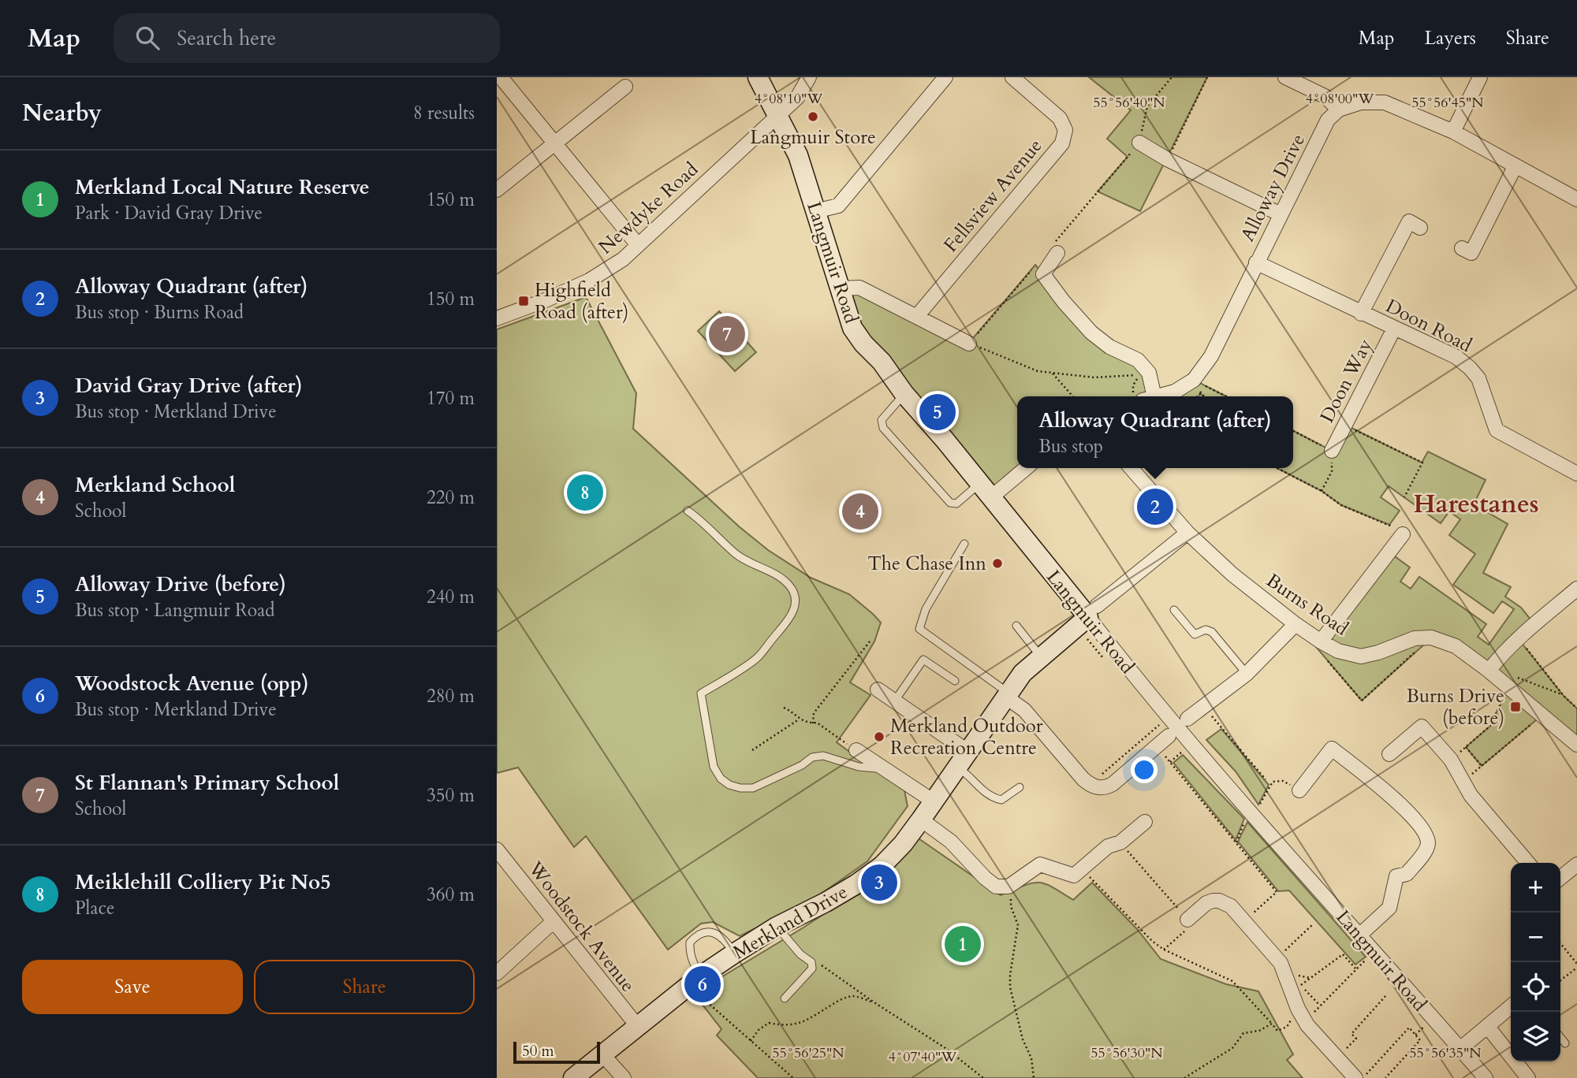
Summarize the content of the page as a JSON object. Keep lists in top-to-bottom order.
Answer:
{
  "streets": {
    "street": [
      "Alloway Drive",
      "Fellsview Avenue",
      "Newdyke Road",
      "Langmuir Road",
      "Doon Road",
      "Doon Way",
      "Burns Road",
      "Merkland Drive",
      "Woodstock Avenue"
    ]
  },
  "crossings": [
    ["Alloway Drive", "Doon Road"],
    ["Newdyke Road", "Langmuir Road"],
    ["Langmuir Road", "Merkland Drive"],
    ["Doon Road", "Doon Way"],
    ["Merkland Drive", "Woodstock Avenue"]
  ],
  "districts": ["Harestanes"],
  "places": {
    "other": ["Langmuir Store", "The Chase Inn", "Merkland Outdoor Recreation Centre"],
    "transit": ["Highfield Road (after)", "Burns Drive (before)"]
  },
  "scale_bar": "50 m",
  "page": {
    "header": "Map",
    "search": "Search here",
    "nav": ["Map", "Layers", "Share"],
    "heading": ["Nearby", "8 results"],
    "list": [
      {
        "mark": "1",
        "name": "Merkland Local Nature Reserve",
        "note": "Park · David Gray Drive",
        "value": "150 m"
      },
      {
        "mark": "2",
        "name": "Alloway Quadrant (after)",
        "note": "Bus stop · Burns Road",
        "value": "150 m"
      },
      {
        "mark": "3",
        "name": "David Gray Drive (after)",
        "note": "Bus stop · Merkland Drive",
        "value": "170 m"
      },
      {
        "mark": "4",
        "name": "Merkland School",
        "note": "School",
        "value": "220 m"
      },
      {
        "mark": "5",
        "name": "Alloway Drive (before)",
        "note": "Bus stop · Langmuir Road",
        "value": "240 m"
      },
      {
        "mark": "6",
        "name": "Woodstock Avenue (opp)",
        "note": "Bus stop · Merkland Drive",
        "value": "280 m"
      },
      {
        "mark": "7",
        "name": "St Flannan's Primary School",
        "note": "School",
        "value": "350 m"
      },
      {
        "mark": "8",
        "name": "Meiklehill Colliery Pit No5",
        "note": "Place",
        "value": "360 m"
      }
    ],
    "pins": [
      "7",
      "5",
      "8",
      "2",
      "4",
      "3",
      "1",
      "6"
    ],
    "popup": ["Alloway Quadrant (after)", "Bus stop"],
    "map_buttons": ["+", "−"],
    "buttons": ["Save", "Share"],
    "scale": "50 m"
  },
  "coordinates": [
    "4°08'10\"W",
    "4°08'00\"W",
    "55°56'45\"N",
    "55°56'40\"N",
    "55°56'25\"N",
    "55°56'30\"N",
    "55°56'35\"N",
    "4°07'40\"W"
  ]
}
